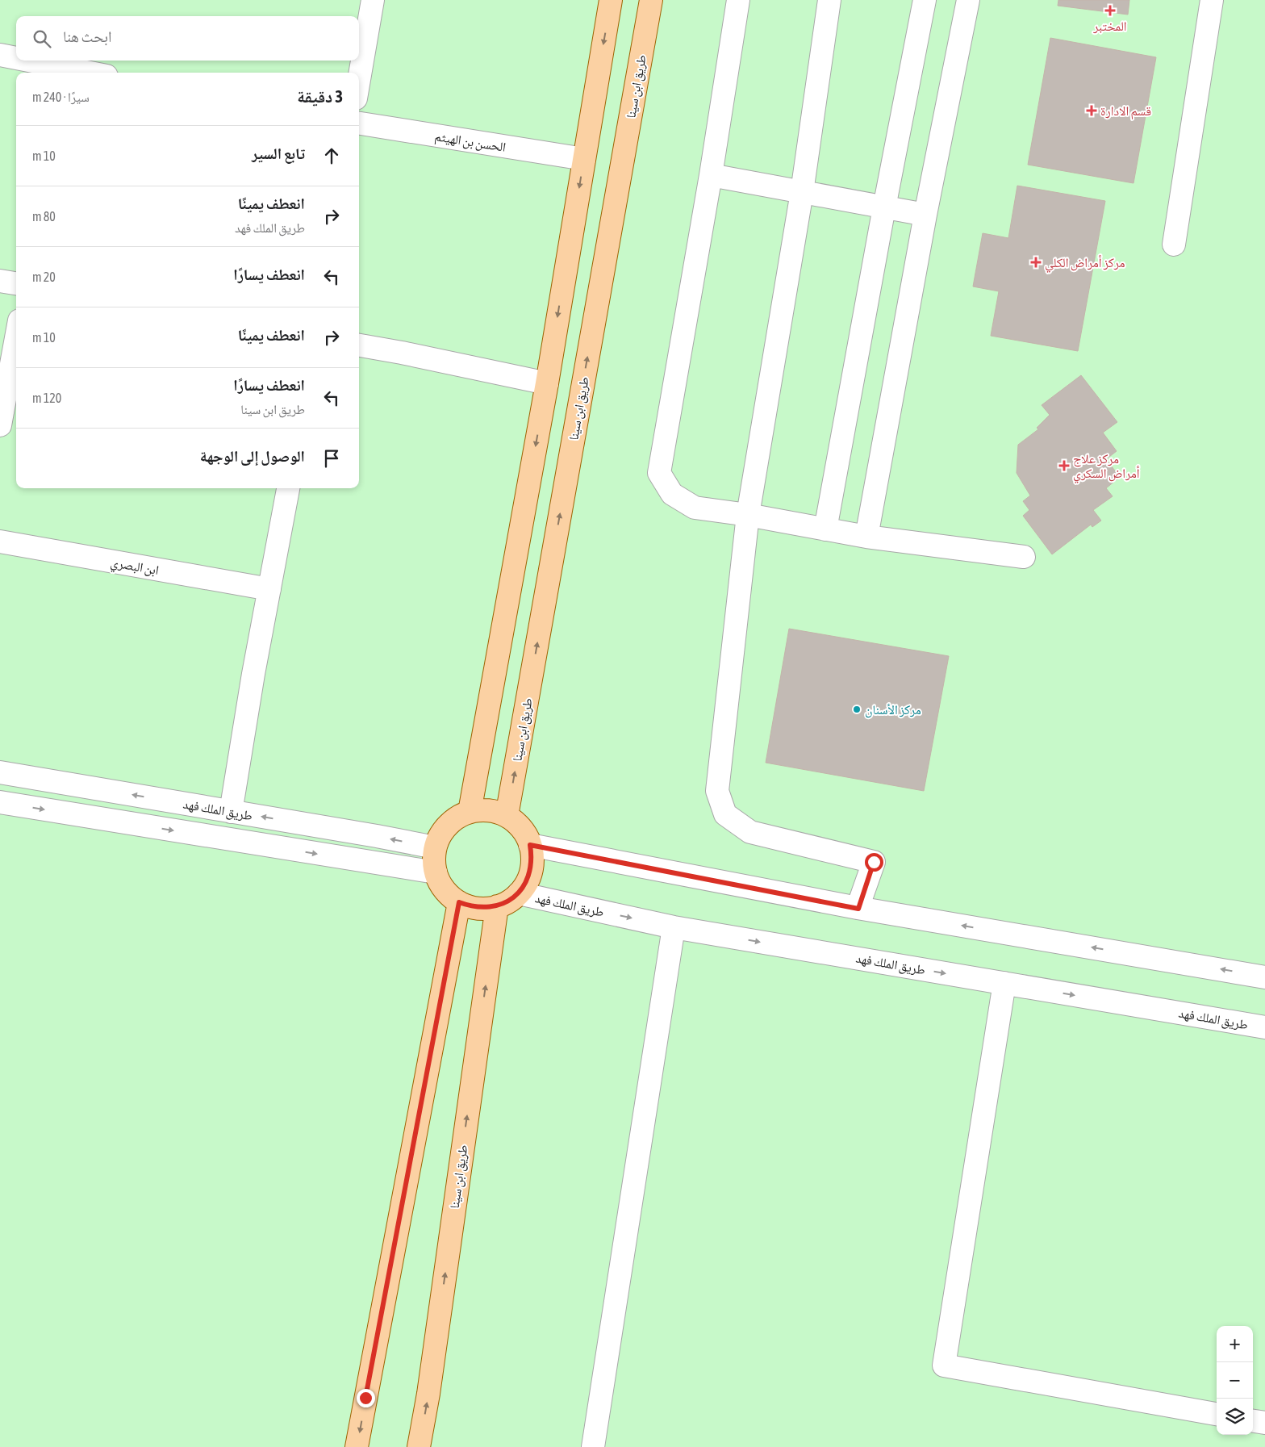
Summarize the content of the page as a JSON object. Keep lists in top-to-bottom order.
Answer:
{
  "streets": {
    "main road": ["طريق ابن سينا"],
    "street": ["الحسن بن الهيثم", "ابن البصري", "طريق الملك فهد"]
  },
  "crossings": [
    ["طريق ابن سينا", "طريق الملك فهد"]
  ],
  "places": {
    "health": [
      "المختبر",
      "قسم الادارة",
      "مركز أمراض الكلي",
      "مركز علاج أمراض السكري"
    ],
    "other": ["مركز الأسنان"]
  },
  "page": {
    "search": "ابحث هنا",
    "heading": ["3 دقيقة", "سيرًا · 240 m"],
    "list": [
      ["تابع السير", "10 m"],
      ["انعطف يمينًا", "طريق الملك فهد", "80 m"],
      ["انعطف يسارًا", "20 m"],
      ["انعطف يمينًا", "10 m"],
      ["انعطف يسارًا", "طريق ابن سينا", "120 m"],
      "الوصول إلى الوجهة"
    ],
    "map_buttons": ["+", "−"]
  }
}
